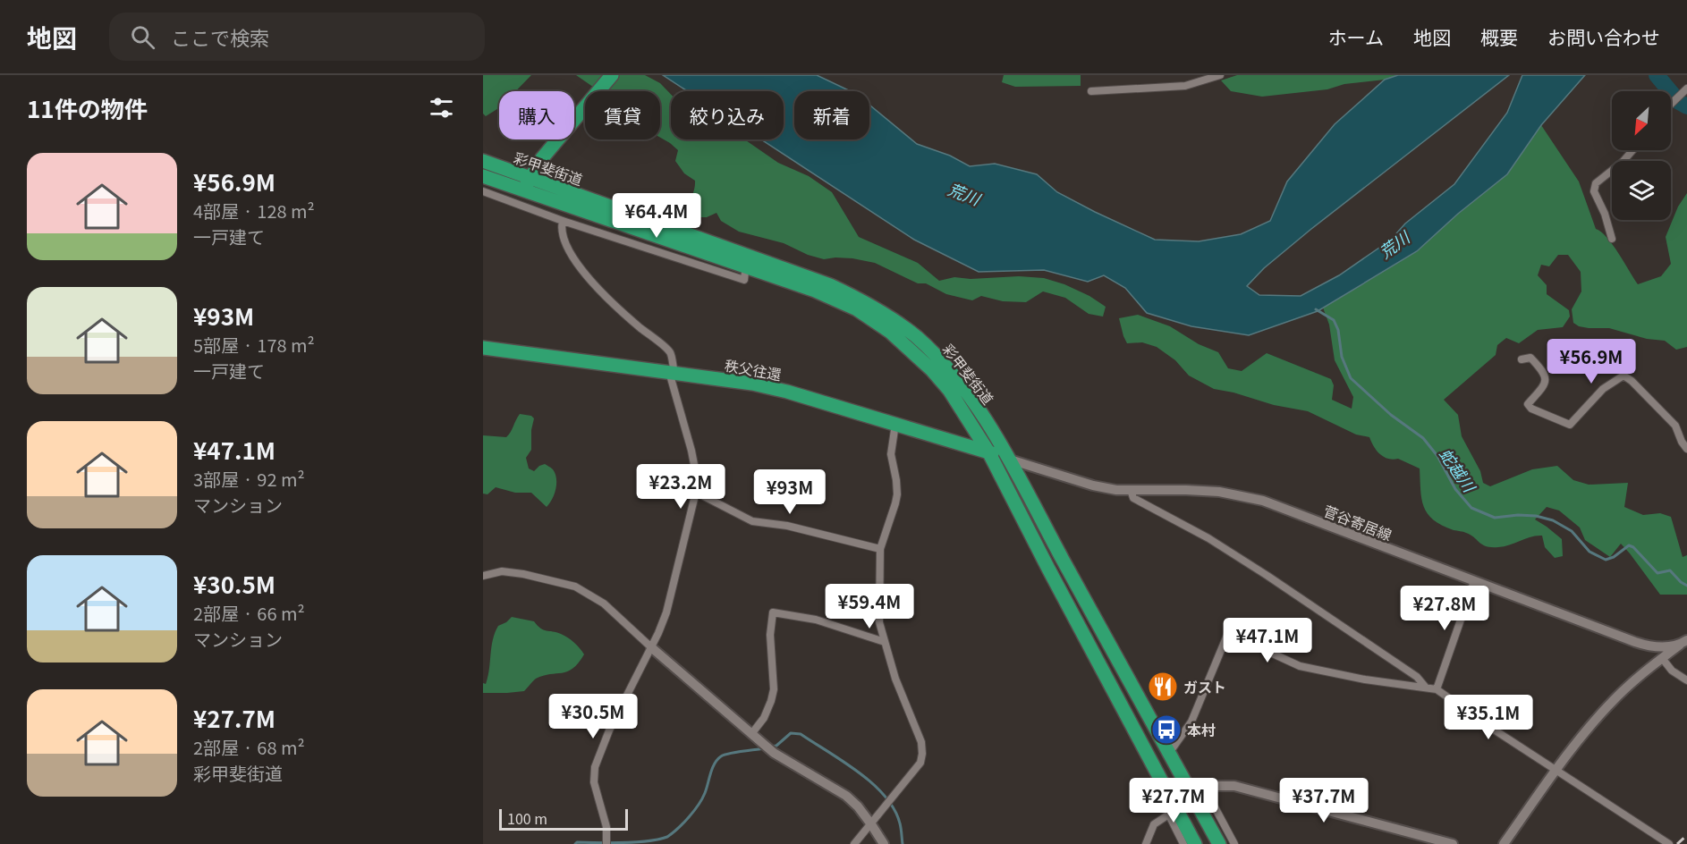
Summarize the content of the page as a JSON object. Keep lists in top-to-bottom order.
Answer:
{
  "streets": {
    "highway": ["彩甲斐街道", "秩父往還"],
    "street": ["菅谷寄居線"]
  },
  "crossings": [
    ["彩甲斐街道", "秩父往還"],
    ["彩甲斐街道", "菅谷寄居線"],
    ["秩父往還", "菅谷寄居線"]
  ],
  "water": ["荒川", "蛇越川"],
  "places": {
    "restaurant": ["ガスト"],
    "bus stop": ["本村"]
  },
  "scale_bar": "100 m",
  "north": "bottom left",
  "page": {
    "header": "地図",
    "search": "ここで検索",
    "nav": [
      "ホーム",
      "地図",
      "概要",
      "お問い合わせ"
    ],
    "heading": "11件の物件",
    "chip": [
      "購入",
      "賃貸",
      "絞り込み",
      "新着"
    ],
    "list": [
      {
        "name": "¥56.9M",
        "note": "4部屋 · 128 m² · 一戸建て"
      },
      {
        "name": "¥93M",
        "note": "5部屋 · 178 m² · 一戸建て"
      },
      {
        "name": "¥47.1M",
        "note": "3部屋 · 92 m² · マンション"
      },
      {
        "name": "¥30.5M",
        "note": "2部屋 · 66 m² · マンション"
      },
      {
        "name": "¥27.7M",
        "note": "2部屋 · 68 m² · 彩甲斐街道"
      }
    ],
    "price": [
      "¥64.4M",
      "¥56.9M",
      "¥23.2M",
      "¥93M",
      "¥59.4M",
      "¥27.8M",
      "¥47.1M",
      "¥30.5M",
      "¥35.1M",
      "¥27.7M",
      "¥37.7M"
    ],
    "scale": "100 m"
  }
}
